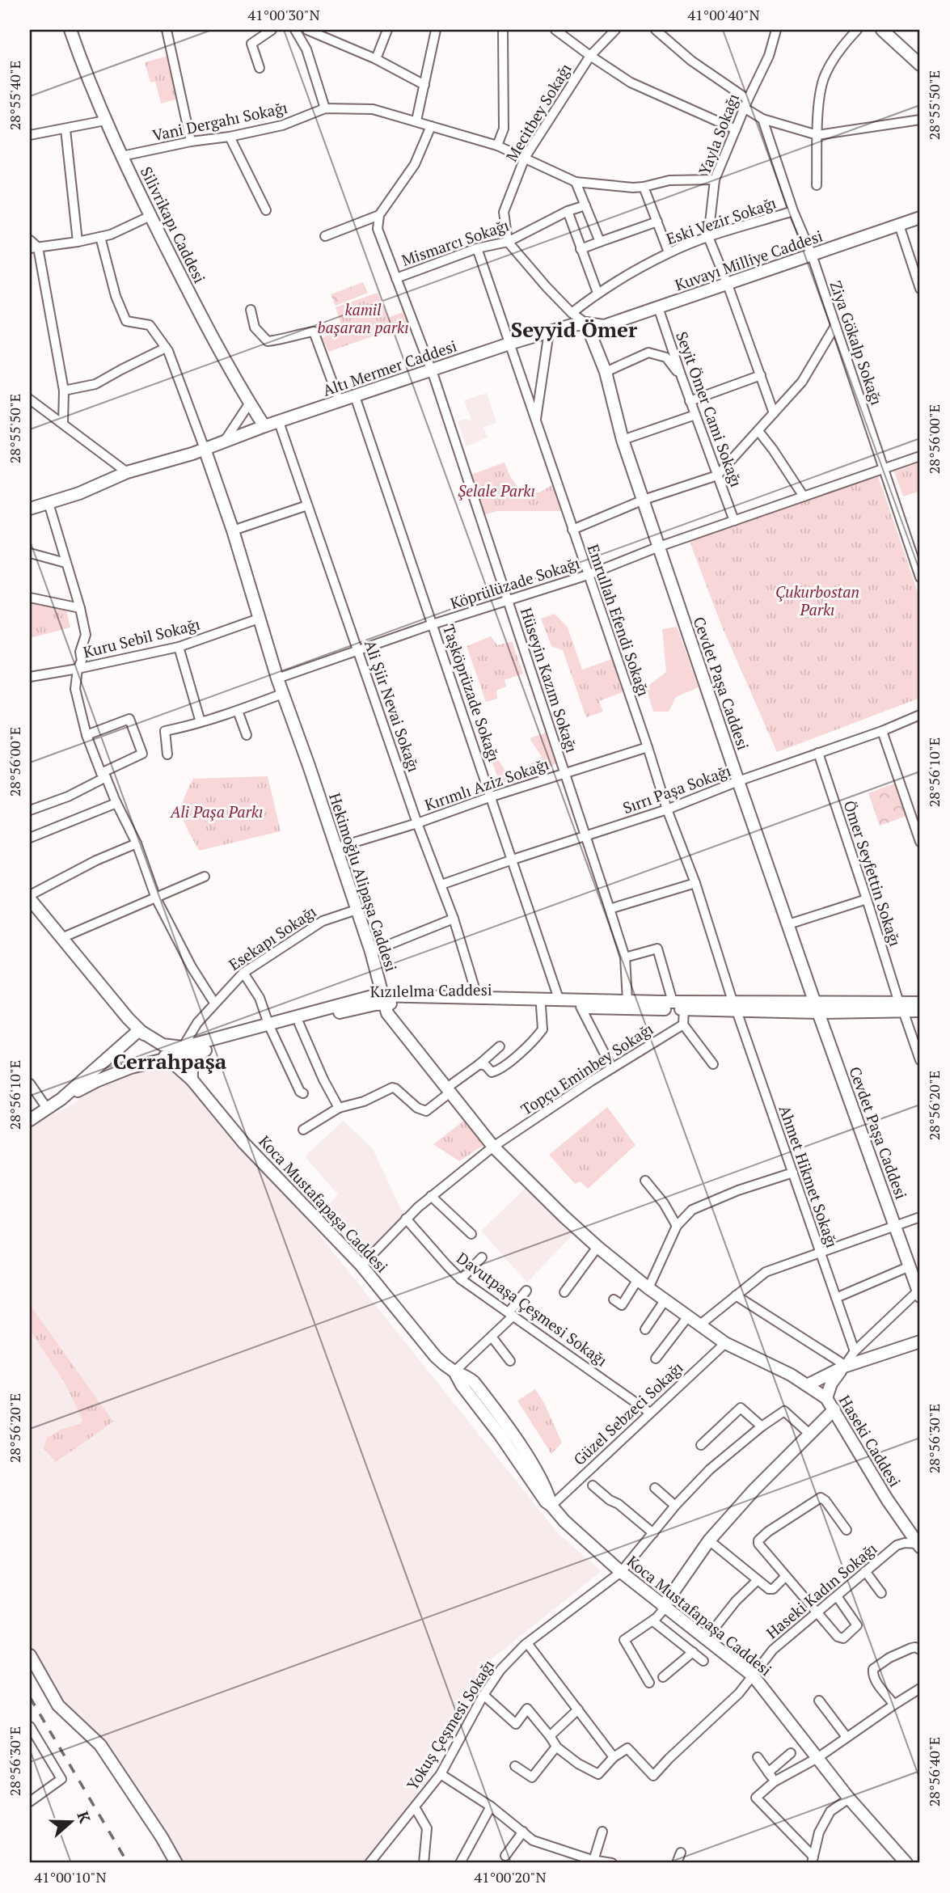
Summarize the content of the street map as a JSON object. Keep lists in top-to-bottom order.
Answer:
{
  "streets": {
    "street": [
      "Meсitbey Sokağı",
      "Vani Dergahı Sokağı",
      "Yayla Sokağı",
      "Eski Vezir Sokağı",
      "Silivrikapı Caddesi",
      "Mismarcı Sokağı",
      "Kuvayı Milliye Caddesi",
      "Ziya Gökalp Sokağı",
      "Altı Mermer Caddesi",
      "Seyit Ömer Cami Sokağı",
      "Köprülüzade Sokağı",
      "Emrullah Efendi Sokağı",
      "Kuru Sebil Sokağı",
      "Hüseyin Kazım Sokağı",
      "Cevdet Paşa Caddesi",
      "Taşköprüzade Sokağı",
      "Ali Şiir Nevai Sokağı",
      "Kırımlı Aziz Sokağı",
      "Sırrı Paşa Sokağı",
      "Ömer Seyfettin Sokağı",
      "Hekimoğlu Alipaşa Caddesi",
      "Esekapı Sokağı",
      "Kızılelma Caddesi",
      "Topçu Eminbey Sokağı",
      "Ahmet Hikmet Sokağı",
      "Koca Mustafapaşa Caddesi",
      "Davutpaşa Çeşmesi Sokağı",
      "Güzel Sebzeci Sokağı",
      "Haseki Caddesi",
      "Haseki Kadın Sokağı",
      "Yokuş Çeşmesi Sokağı"
    ]
  },
  "crossings": [
    ["Meсitbey Sokağı", "Vani Dergahı Sokağı"],
    ["Meсitbey Sokağı", "Mismarcı Sokağı"],
    ["Vani Dergahı Sokağı", "Yayla Sokağı"],
    ["Vani Dergahı Sokağı", "Silivrikapı Caddesi"],
    ["Yayla Sokağı", "Eski Vezir Sokağı"],
    ["Yayla Sokağı", "Kuvayı Milliye Caddesi"],
    ["Eski Vezir Sokağı", "Ziya Gökalp Sokağı"],
    ["Silivrikapı Caddesi", "Altı Mermer Caddesi"],
    ["Mismarcı Sokağı", "Emrullah Efendi Sokağı"],
    ["Mismarcı Sokağı", "Hüseyin Kazım Sokağı"],
    ["Kuvayı Milliye Caddesi", "Ziya Gökalp Sokağı"],
    ["Kuvayı Milliye Caddesi", "Altı Mermer Caddesi"],
    ["Kuvayı Milliye Caddesi", "Seyit Ömer Cami Sokağı"],
    ["Kuvayı Milliye Caddesi", "Cevdet Paşa Caddesi"],
    ["Ziya Gökalp Sokağı", "Köprülüzade Sokağı"],
    ["Altı Mermer Caddesi", "Emrullah Efendi Sokağı"],
    ["Altı Mermer Caddesi", "Hüseyin Kazım Sokağı"],
    ["Altı Mermer Caddesi", "Cevdet Paşa Caddesi"],
    ["Altı Mermer Caddesi", "Taşköprüzade Sokağı"],
    ["Altı Mermer Caddesi", "Ali Şiir Nevai Sokağı"],
    ["Altı Mermer Caddesi", "Hekimoğlu Alipaşa Caddesi"],
    ["Seyit Ömer Cami Sokağı", "Köprülüzade Sokağı"],
    ["Köprülüzade Sokağı", "Emrullah Efendi Sokağı"],
    ["Köprülüzade Sokağı", "Hüseyin Kazım Sokağı"],
    ["Köprülüzade Sokağı", "Cevdet Paşa Caddesi"],
    ["Köprülüzade Sokağı", "Taşköprüzade Sokağı"],
    ["Köprülüzade Sokağı", "Ali Şiir Nevai Sokağı"],
    ["Köprülüzade Sokağı", "Hekimoğlu Alipaşa Caddesi"],
    ["Emrullah Efendi Sokağı", "Kırımlı Aziz Sokağı"],
    ["Emrullah Efendi Sokağı", "Sırrı Paşa Sokağı"],
    ["Emrullah Efendi Sokağı", "Kızılelma Caddesi"],
    ["Emrullah Efendi Sokağı", "Ahmet Hikmet Sokağı"],
    ["Kuru Sebil Sokağı", "Hekimoğlu Alipaşa Caddesi"],
    ["Hüseyin Kazım Sokağı", "Kırımlı Aziz Sokağı"],
    ["Hüseyin Kazım Sokağı", "Sırrı Paşa Sokağı"],
    ["Hüseyin Kazım Sokağı", "Kızılelma Caddesi"],
    ["Cevdet Paşa Caddesi", "Sırrı Paşa Sokağı"],
    ["Cevdet Paşa Caddesi", "Kızılelma Caddesi"],
    ["Taşköprüzade Sokağı", "Kırımlı Aziz Sokağı"],
    ["Taşköprüzade Sokağı", "Sırrı Paşa Sokağı"],
    ["Taşköprüzade Sokağı", "Kızılelma Caddesi"],
    ["Ali Şiir Nevai Sokağı", "Kırımlı Aziz Sokağı"],
    ["Ali Şiir Nevai Sokağı", "Sırrı Paşa Sokağı"],
    ["Ali Şiir Nevai Sokağı", "Kızılelma Caddesi"],
    ["Kırımlı Aziz Sokağı", "Hekimoğlu Alipaşa Caddesi"],
    ["Sırrı Paşa Sokağı", "Ömer Seyfettin Sokağı"],
    ["Ömer Seyfettin Sokağı", "Kızılelma Caddesi"],
    ["Hekimoğlu Alipaşa Caddesi", "Esekapı Sokağı"],
    ["Hekimoğlu Alipaşa Caddesi", "Kızılelma Caddesi"],
    ["Hekimoğlu Alipaşa Caddesi", "Topçu Eminbey Sokağı"],
    ["Hekimoğlu Alipaşa Caddesi", "Güzel Sebzeci Sokağı"],
    ["Hekimoğlu Alipaşa Caddesi", "Haseki Caddesi"],
    ["Esekapı Sokağı", "Kızılelma Caddesi"],
    ["Kızılelma Caddesi", "Ahmet Hikmet Sokağı"],
    ["Kızılelma Caddesi", "Koca Mustafapaşa Caddesi"],
    ["Topçu Eminbey Sokağı", "Koca Mustafapaşa Caddesi"],
    ["Topçu Eminbey Sokağı", "Davutpaşa Çeşmesi Sokağı"],
    ["Koca Mustafapaşa Caddesi", "Güzel Sebzeci Sokağı"],
    ["Koca Mustafapaşa Caddesi", "Haseki Kadın Sokağı"],
    ["Koca Mustafapaşa Caddesi", "Yokuş Çeşmesi Sokağı"],
    ["Davutpaşa Çeşmesi Sokağı", "Güzel Sebzeci Sokağı"],
    ["Haseki Caddesi", "Haseki Kadın Sokağı"]
  ],
  "districts": ["Seyyid Ömer", "Cerrahpaşa"],
  "parks": [
    "kamil başaran parkı",
    "Şelale Parkı",
    "Çukurbostan Parkı",
    "Ali Paşa Parkı"
  ],
  "north": "right",
  "coordinates": [
    "41°00'30\"N",
    "41°00'40\"N",
    "28°55'40\"E",
    "28°55'50\"E",
    "28°56'00\"E",
    "28°56'10\"E",
    "28°56'20\"E",
    "28°56'30\"E",
    "28°56'40\"E",
    "41°00'10\"N",
    "41°00'20\"N"
  ]
}
